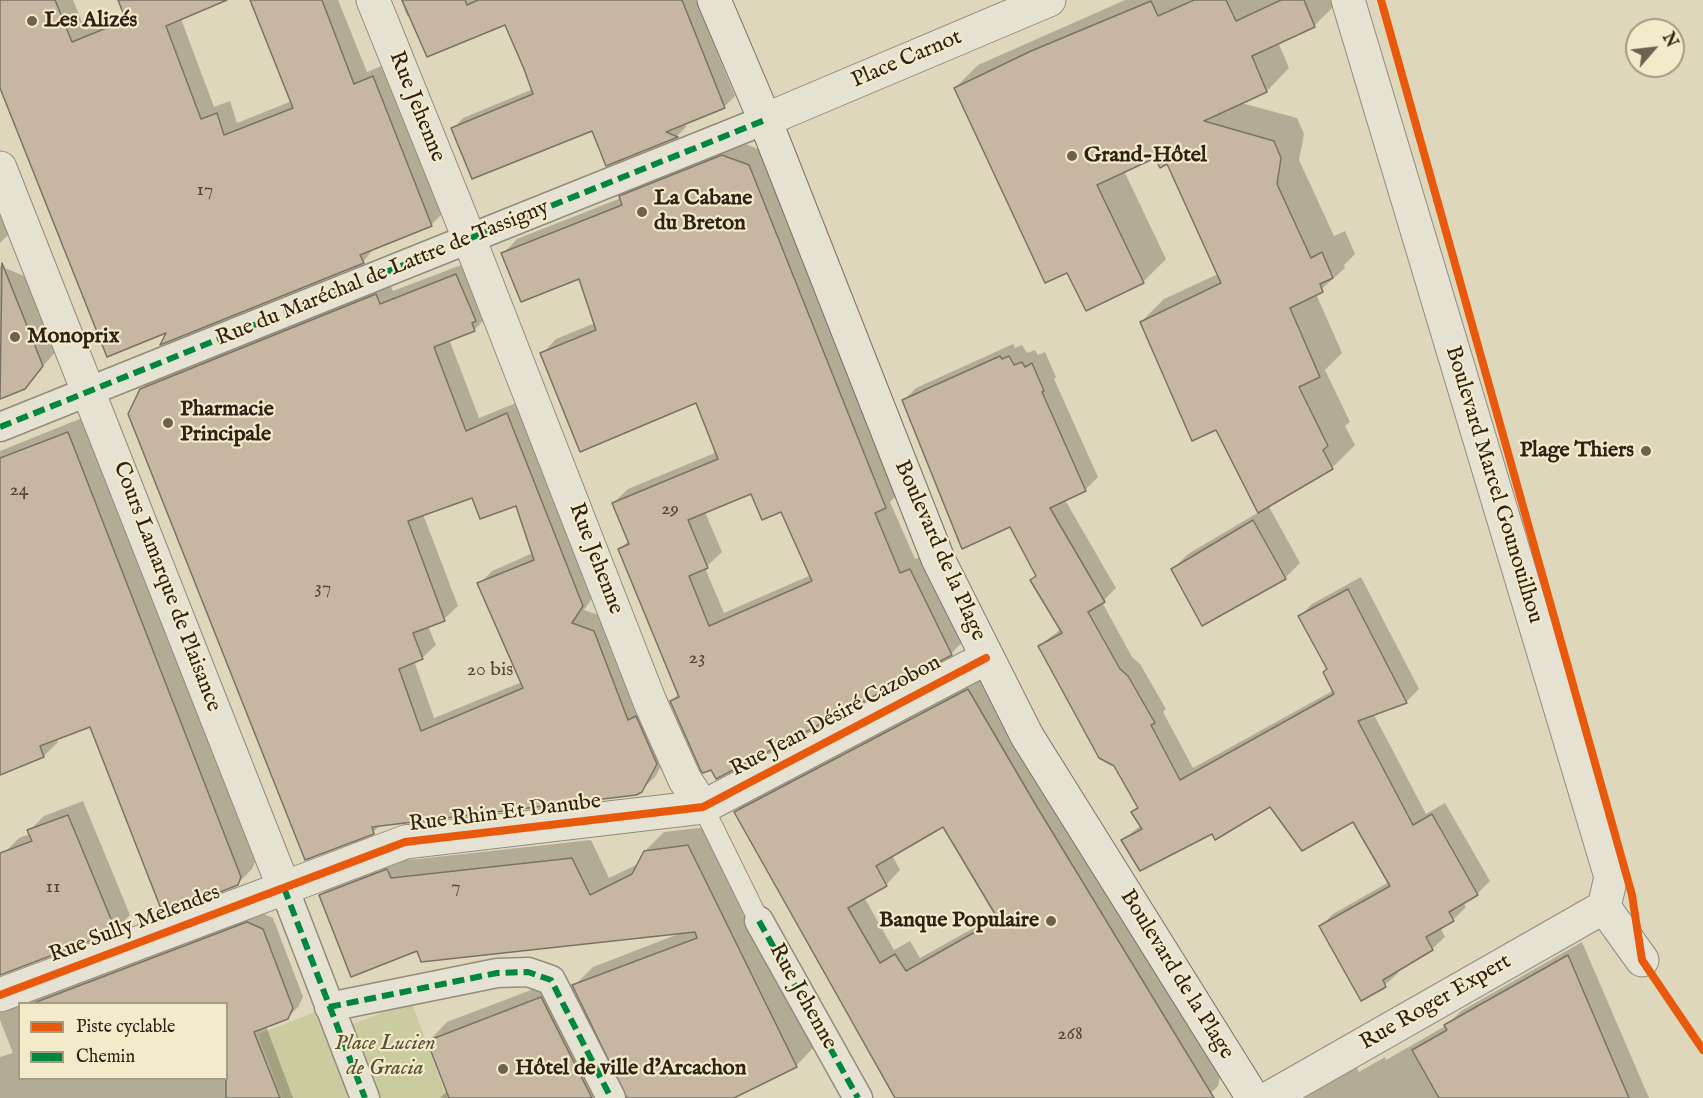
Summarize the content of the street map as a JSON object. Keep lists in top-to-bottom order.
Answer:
{
  "streets": {
    "street": [
      "Place Carnot",
      "Rue Jehenne",
      "Rue du Maréchal de Lattre de Tassigny",
      "Boulevard Marcel Gounouilhou",
      "Boulevard de la Plage",
      "Cours Lamarque de Plaisance",
      "Rue Jean Désiré Cazobon",
      "Rue Rhin Et Danube",
      "Rue Sully Melendes",
      "Rue Roger Expert"
    ]
  },
  "crossings": [
    ["Place Carnot", "Rue du Maréchal de Lattre de Tassigny"],
    ["Place Carnot", "Boulevard de la Plage"],
    ["Rue Jehenne", "Rue du Maréchal de Lattre de Tassigny"],
    ["Rue Jehenne", "Rue Jean Désiré Cazobon"],
    ["Rue Jehenne", "Rue Rhin Et Danube"],
    ["Rue du Maréchal de Lattre de Tassigny", "Boulevard de la Plage"],
    ["Rue du Maréchal de Lattre de Tassigny", "Cours Lamarque de Plaisance"],
    ["Boulevard Marcel Gounouilhou", "Rue Roger Expert"],
    ["Boulevard de la Plage", "Rue Jean Désiré Cazobon"],
    ["Cours Lamarque de Plaisance", "Rue Rhin Et Danube"],
    ["Cours Lamarque de Plaisance", "Rue Sully Melendes"],
    ["Rue Jean Désiré Cazobon", "Rue Rhin Et Danube"],
    ["Rue Rhin Et Danube", "Rue Sully Melendes"]
  ],
  "parks": ["Place Lucien de Gracia"],
  "places": [
    "Les Alizés",
    "Grand-Hôtel",
    "La Cabane du Breton",
    "Monoprix",
    "Pharmacie Principale",
    "Plage Thiers",
    "Banque Populaire",
    "Hôtel de ville d'Arcachon"
  ],
  "house_numbers": [
    "17",
    "24",
    "29",
    "37",
    "23",
    "20 bis",
    "11",
    "7",
    "268"
  ],
  "legend": ["Piste cyclable", "Chemin"],
  "north": "top right"
}
